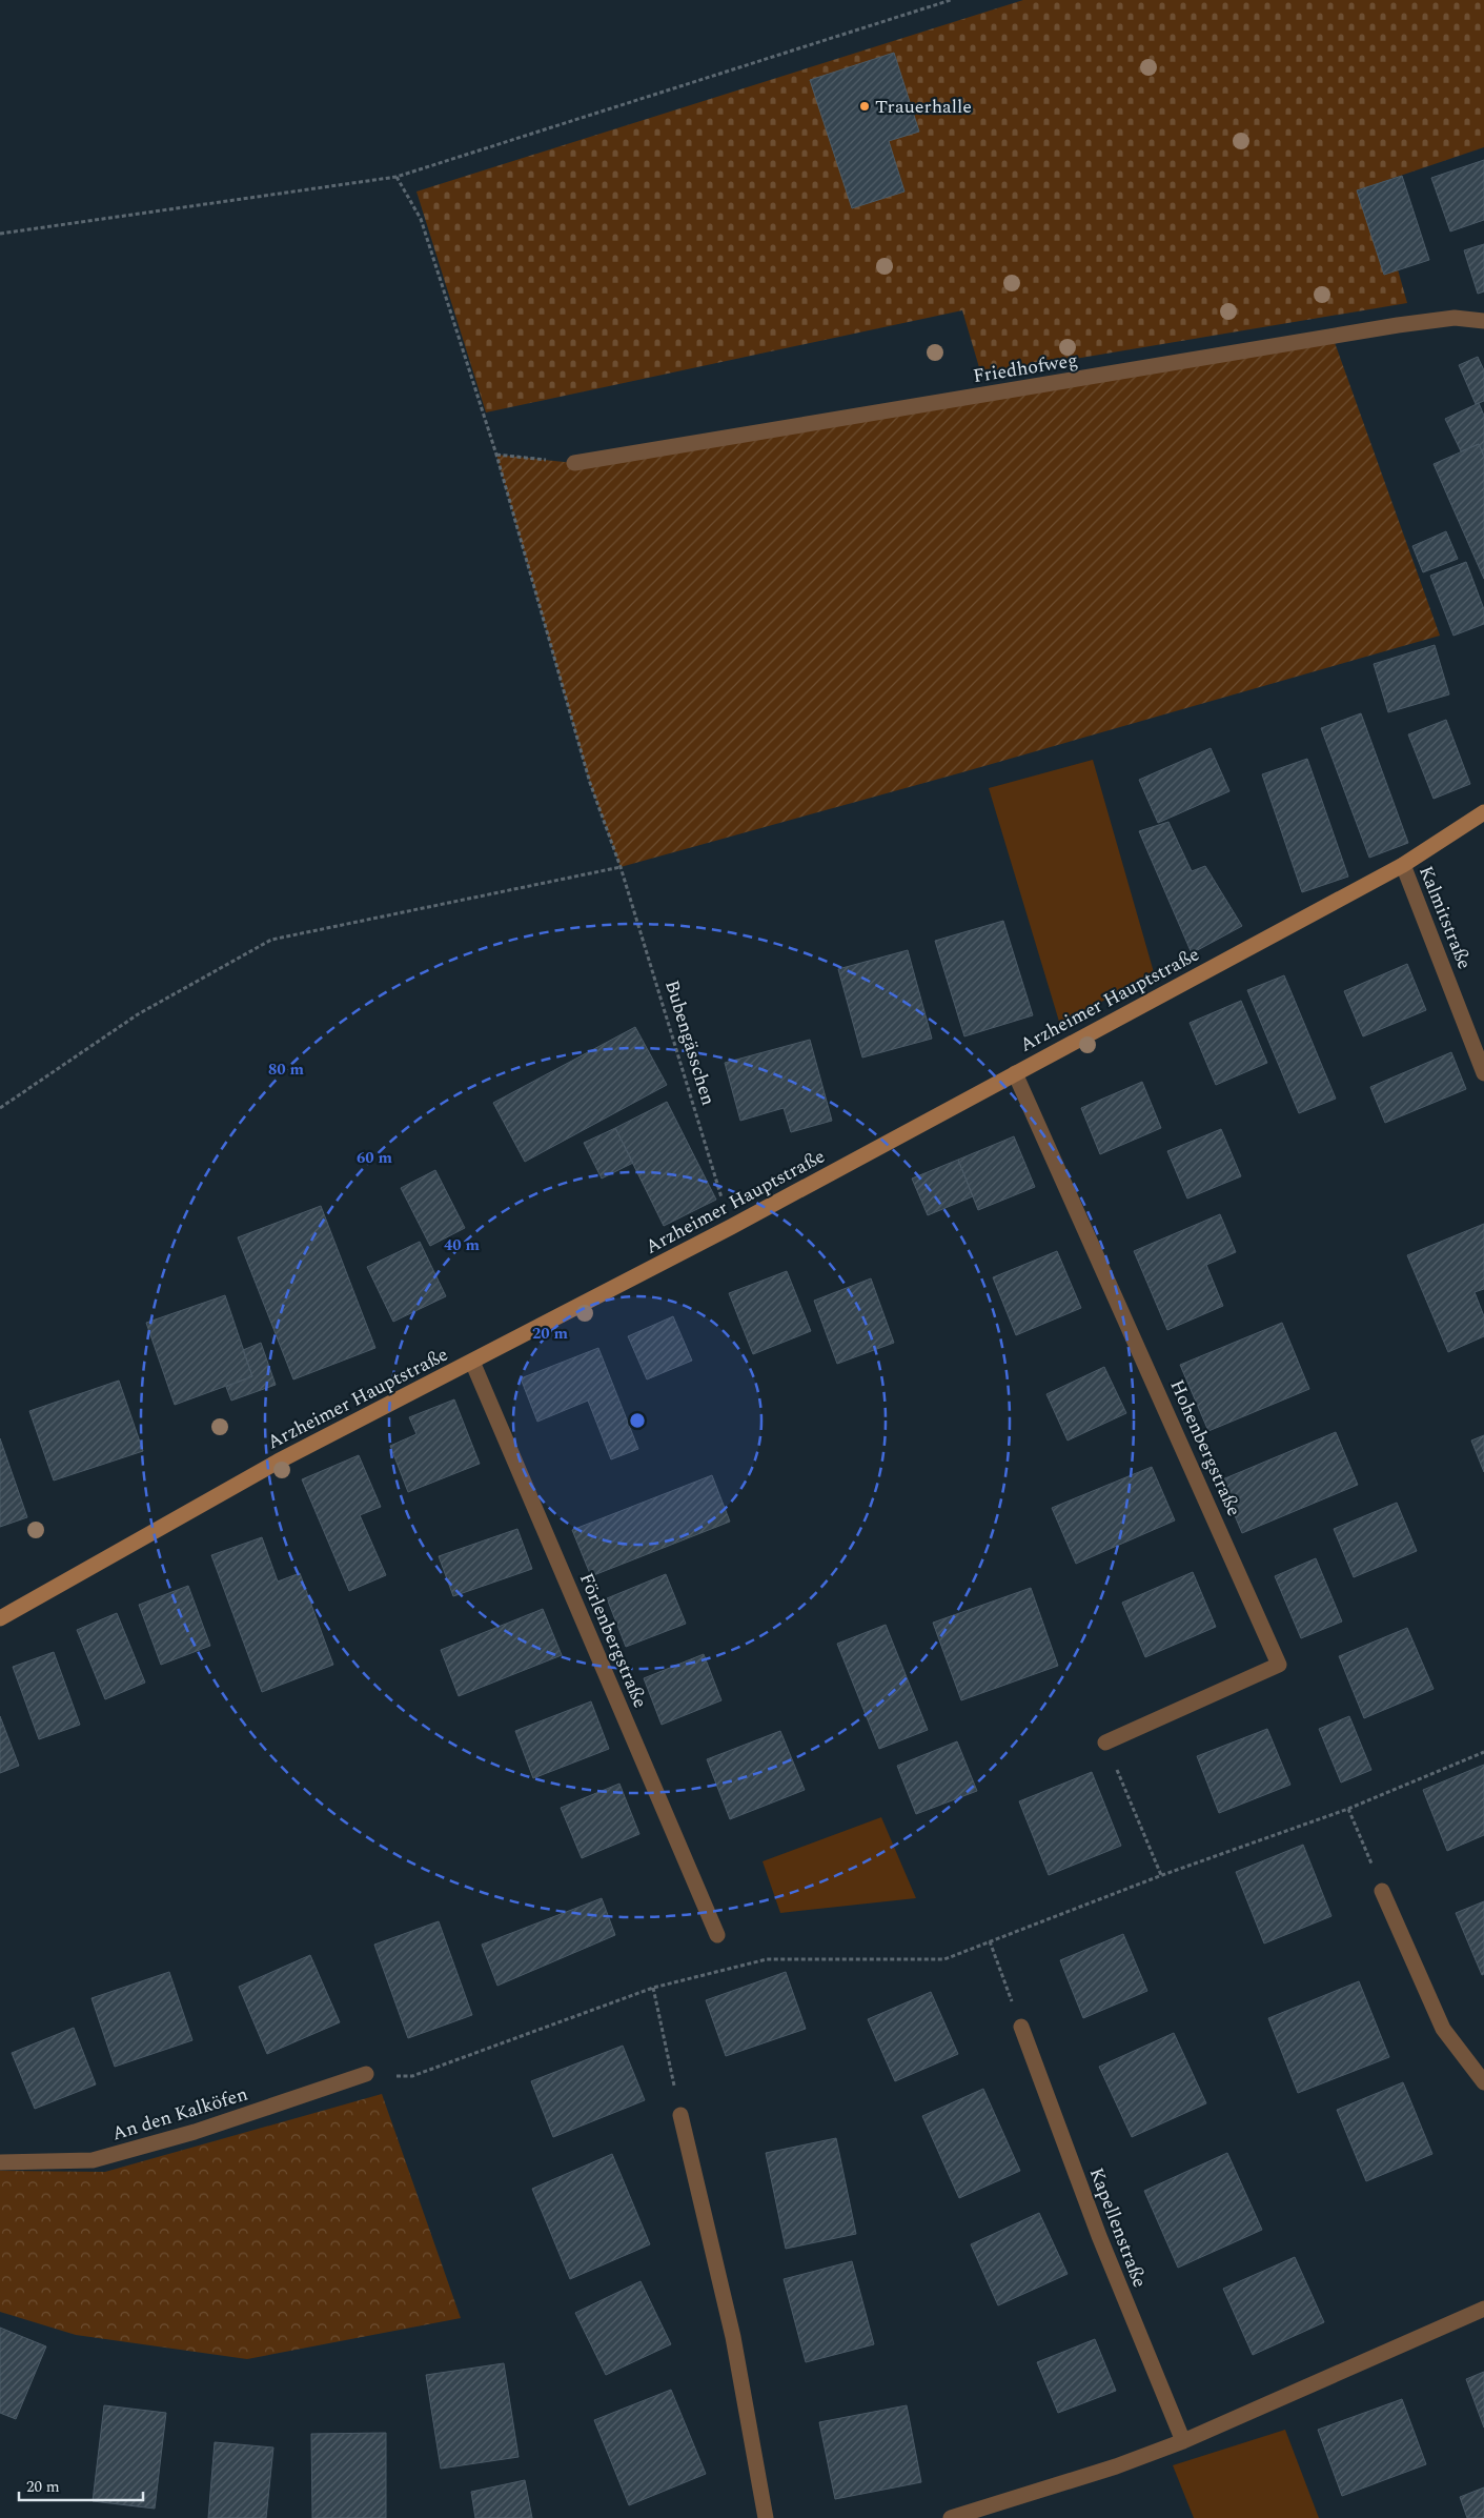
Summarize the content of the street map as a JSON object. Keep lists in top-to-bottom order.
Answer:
{
  "streets": {
    "street": [
      "Friedhofweg",
      "Kalmitstraße",
      "Arzheimer Hauptstraße",
      "Hohenbergstraße",
      "Förlenbergstraße",
      "An den Kalköfen",
      "Kapellenstraße"
    ],
    "path": ["Bubengässchen"]
  },
  "crossings": [
    ["Kalmitstraße", "Arzheimer Hauptstraße"],
    ["Arzheimer Hauptstraße", "Bubengässchen"],
    ["Arzheimer Hauptstraße", "Hohenbergstraße"],
    ["Arzheimer Hauptstraße", "Förlenbergstraße"]
  ],
  "places": ["Trauerhalle"],
  "scale_bar": "20 m",
  "rings": [
    "80 m",
    "60 m",
    "40 m",
    "20 m"
  ]
}
